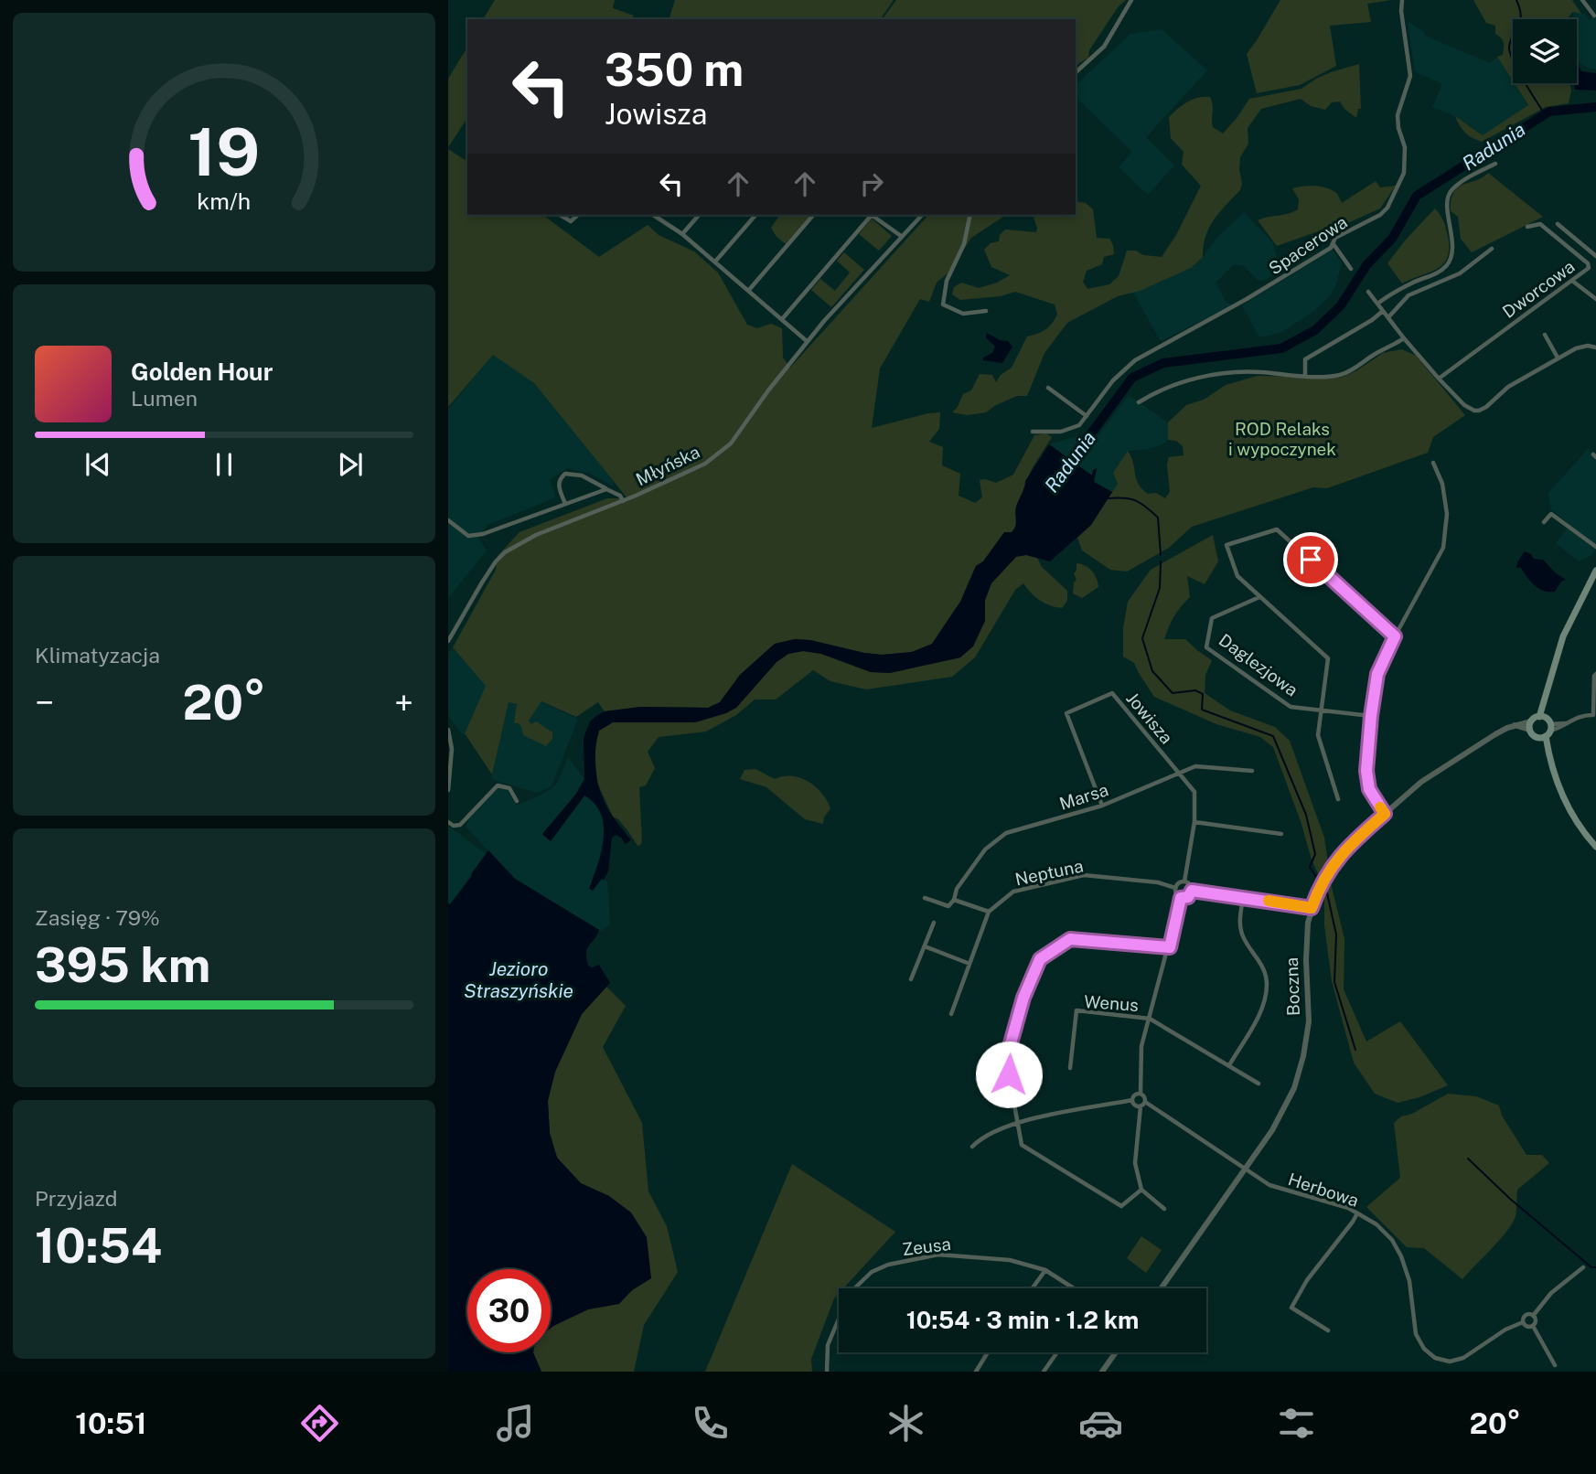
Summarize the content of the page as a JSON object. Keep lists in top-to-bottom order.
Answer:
{
  "streets": {
    "street": [
      "Spacerowa",
      "Dworcowa",
      "Młyńska",
      "Daglezjowa",
      "Jowisza",
      "Marsa",
      "Neptuna",
      "Boczna",
      "Wenus",
      "Herbowa",
      "Zeusa"
    ]
  },
  "crossings": [
    ["Jowisza", "Marsa"],
    ["Jowisza", "Neptuna"],
    ["Boczna", "Herbowa"]
  ],
  "water": ["Radunia", "Jezioro Straszyńskie"],
  "parks": ["ROD Relaks i wypoczynek"],
  "page": {
    "turn": ["350 m", "Jowisza"],
    "song": ["Golden Hour", "Lumen"],
    "tile": [
      "Klimatyzacja",
      ["Zasięg · 79%", "395 km"],
      ["Przyjazd", "10:54"]
    ],
    "heat": ["−", "20°", "+"],
    "limit": "30",
    "trip": "10:54 · 3 min · 1.2 km",
    "tabs": ["10:51", "20°"],
    "gauge": ["19", "km/h"]
  }
}
